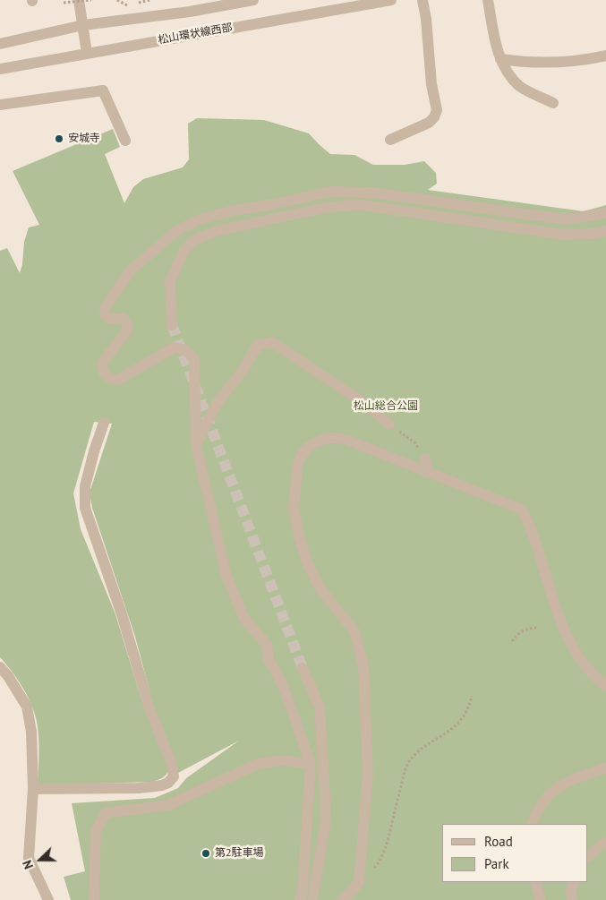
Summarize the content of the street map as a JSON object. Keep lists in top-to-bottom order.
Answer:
{
  "streets": {
    "street": ["松山環状線西部"]
  },
  "parks": ["松山総合公園"],
  "places": ["安城寺", "第2駐車場"],
  "legend": ["Road", "Park"],
  "north": "left"
}
